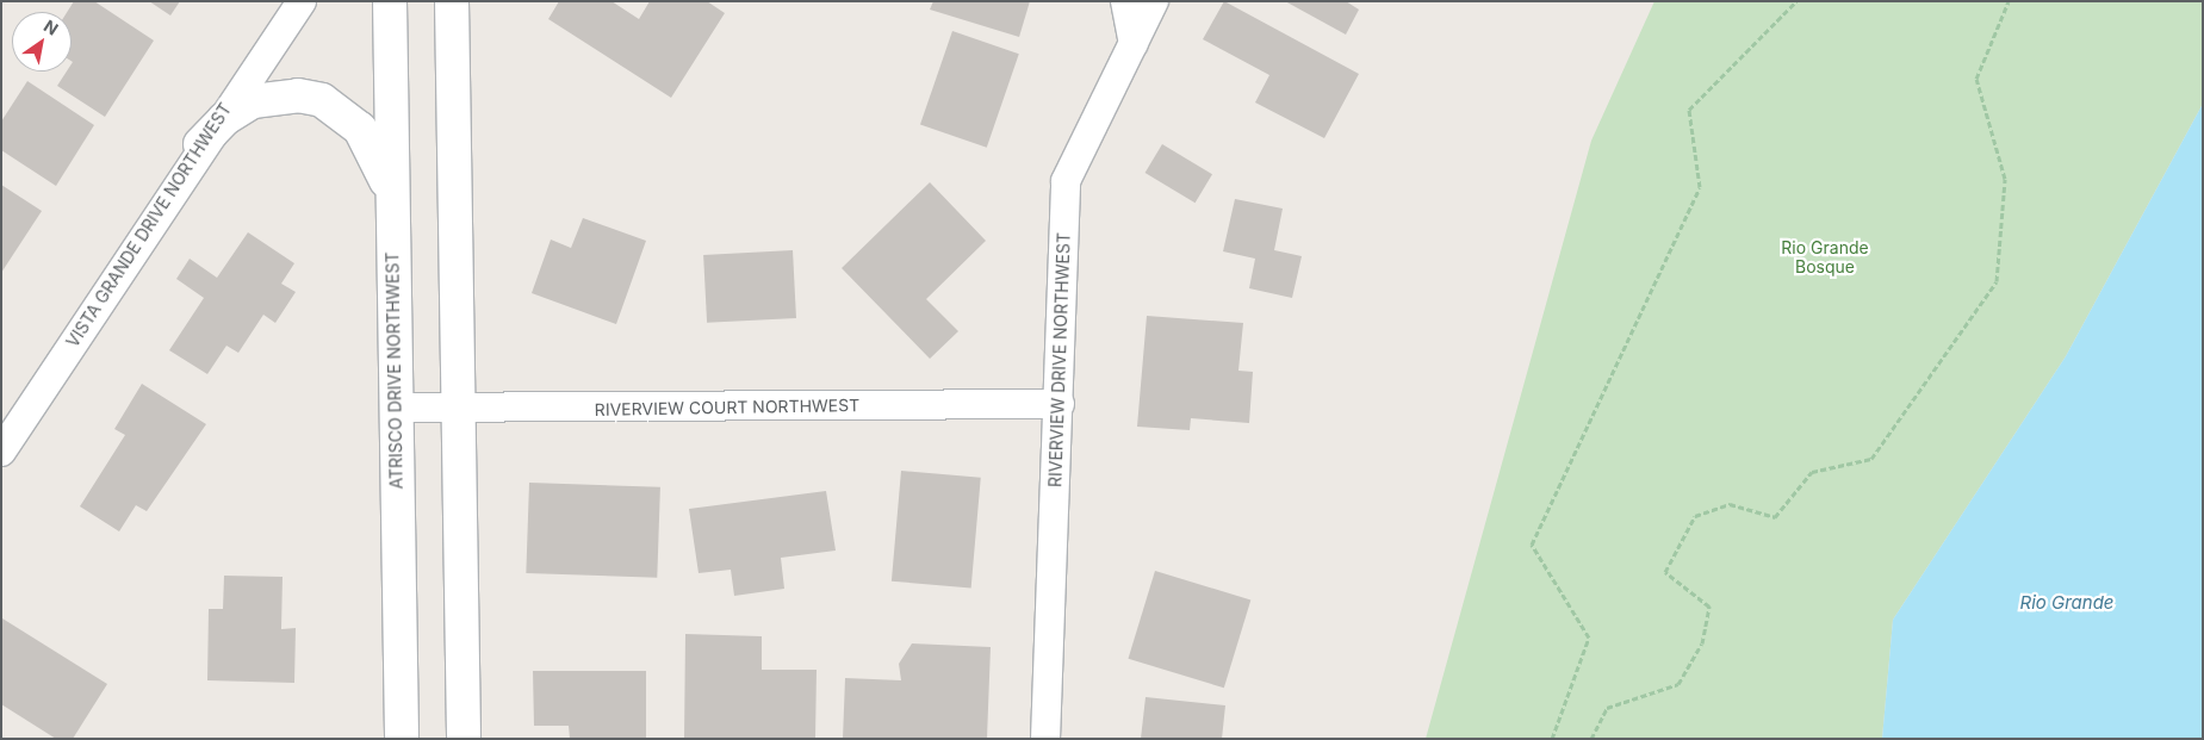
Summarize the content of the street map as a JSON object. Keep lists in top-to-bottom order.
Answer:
{
  "streets": {
    "main road": ["ATRISCO DRIVE NORTHWEST"],
    "street": ["VISTA GRANDE DRIVE NORTHWEST", "RIVERVIEW DRIVE NORTHWEST", "RIVERVIEW COURT NORTHWEST"]
  },
  "crossings": [
    ["RIVERVIEW DRIVE NORTHWEST", "RIVERVIEW COURT NORTHWEST"],
    ["ATRISCO DRIVE NORTHWEST", "RIVERVIEW COURT NORTHWEST"]
  ],
  "water": ["Rio Grande"],
  "parks": ["Rio Grande Bosque"],
  "north": "top right"
}
